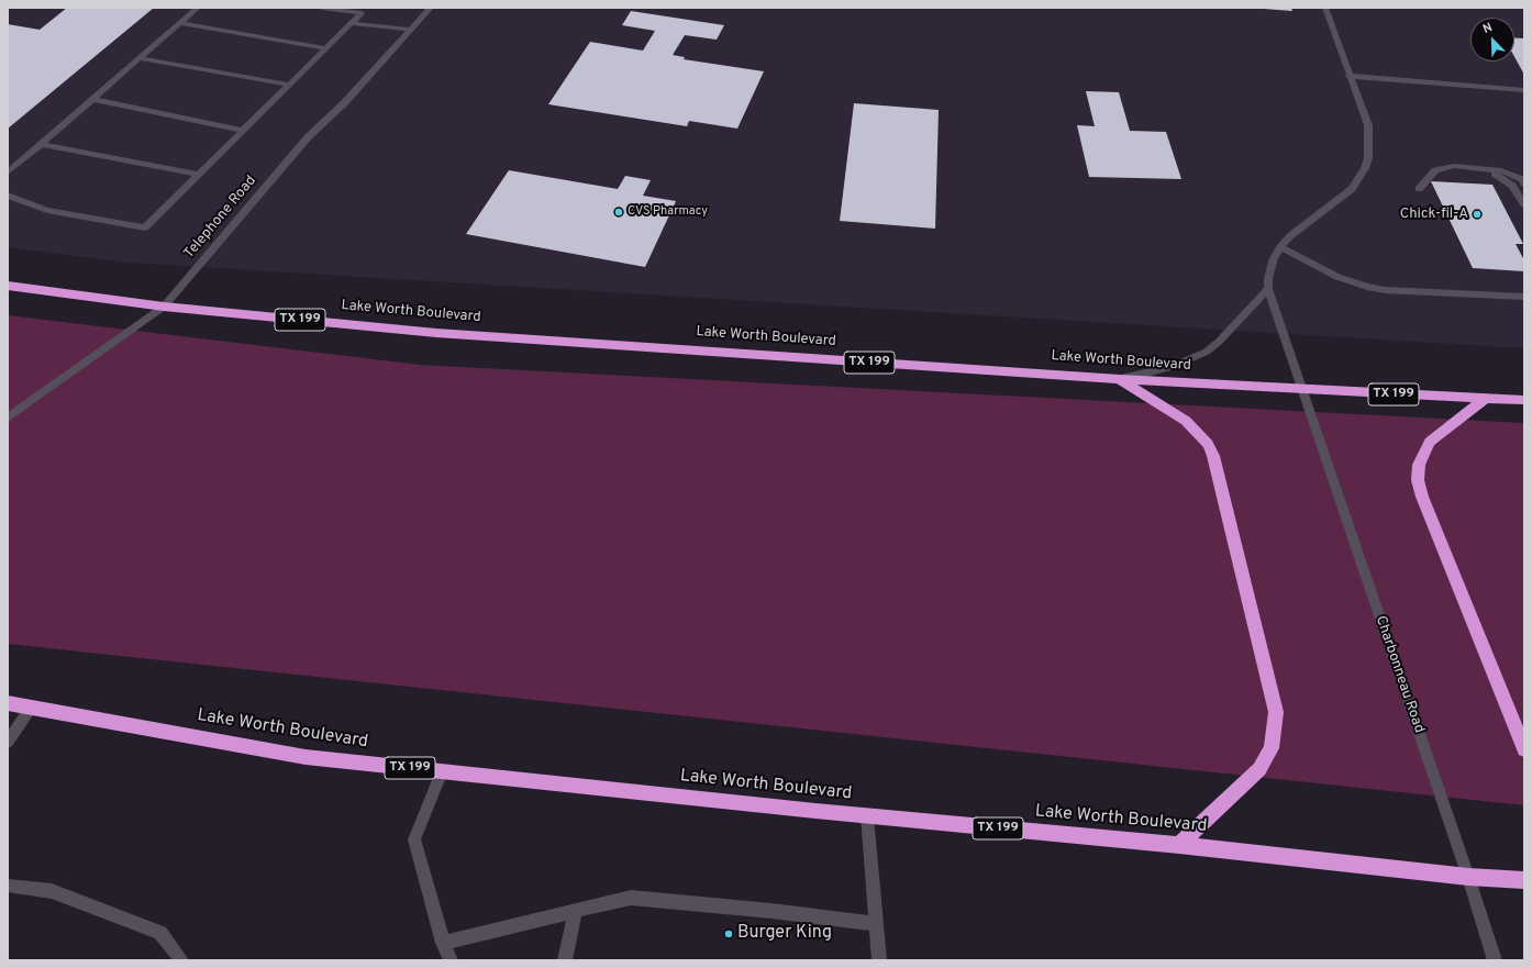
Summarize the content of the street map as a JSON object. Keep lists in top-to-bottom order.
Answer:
{
  "streets": {
    "highway": ["Lake Worth Boulevard", "TX 199"],
    "street": ["Telephone Road", "Charbonneau Road"]
  },
  "crossings": [
    ["Telephone Road", "Lake Worth Boulevard"],
    ["Lake Worth Boulevard", "Charbonneau Road"]
  ],
  "places": ["CVS Pharmacy", "Chick-fil-A", "Burger King"],
  "north": "top left"
}
